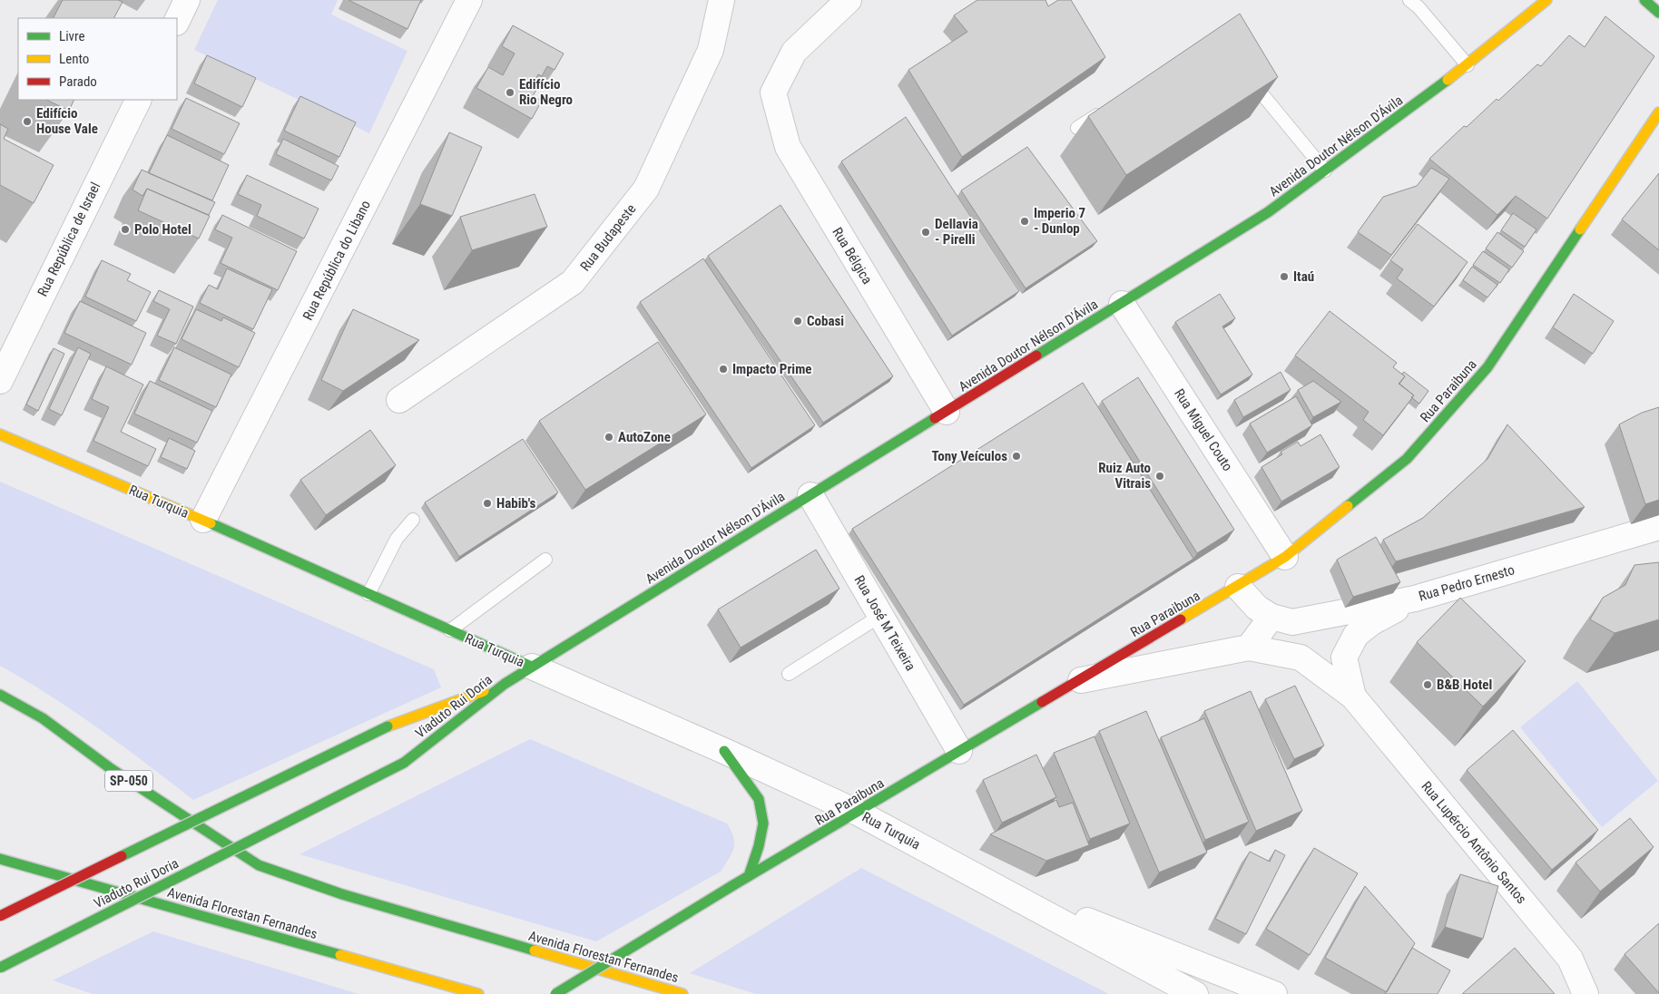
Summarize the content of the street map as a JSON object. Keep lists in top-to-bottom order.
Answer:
{
  "streets": {
    "main road": [
      "Avenida Doutor Nélson D'Ávila",
      "Rua Paraibuna",
      "Rua Turquia",
      "Viaduto Rui Doria",
      "SP-050",
      "Avenida Florestan Fernandes"
    ],
    "street": [
      "Rua Budapeste",
      "Rua República de Israel",
      "Rua Bélgica",
      "Rua República do Libano",
      "Rua Miguel Couto",
      "Rua Pedro Ernesto",
      "Rua José M Teixeira",
      "Rua Lupércio Antônio Santos"
    ]
  },
  "crossings": [
    ["Avenida Doutor Nélson D'Ávila", "Rua Bélgica"],
    ["Avenida Doutor Nélson D'Ávila", "Rua Miguel Couto"],
    ["Avenida Doutor Nélson D'Ávila", "Rua Turquia"],
    ["Avenida Doutor Nélson D'Ávila", "Rua José M Teixeira"],
    ["Avenida Doutor Nélson D'Ávila", "Viaduto Rui Doria"],
    ["Rua República do Libano", "Rua Turquia"],
    ["Rua Paraibuna", "Rua Miguel Couto"],
    ["Rua Paraibuna", "Rua Turquia"],
    ["Rua Paraibuna", "Rua Pedro Ernesto"],
    ["Rua Paraibuna", "Rua José M Teixeira"],
    ["Rua Pedro Ernesto", "Rua Lupércio Antônio Santos"]
  ],
  "places": [
    "Edifício Rio Negro",
    "Edifício House Vale",
    "Imperio 7 - Dunlop",
    "Polo Hotel",
    "Dellavia - Pirelli",
    "Itaú",
    "Cobasi",
    "Impacto Prime",
    "AutoZone",
    "Tony Veículos",
    "Ruiz Auto Vitrais",
    "Habib's",
    "B&B Hotel"
  ],
  "legend": ["Livre", "Lento", "Parado"]
}
